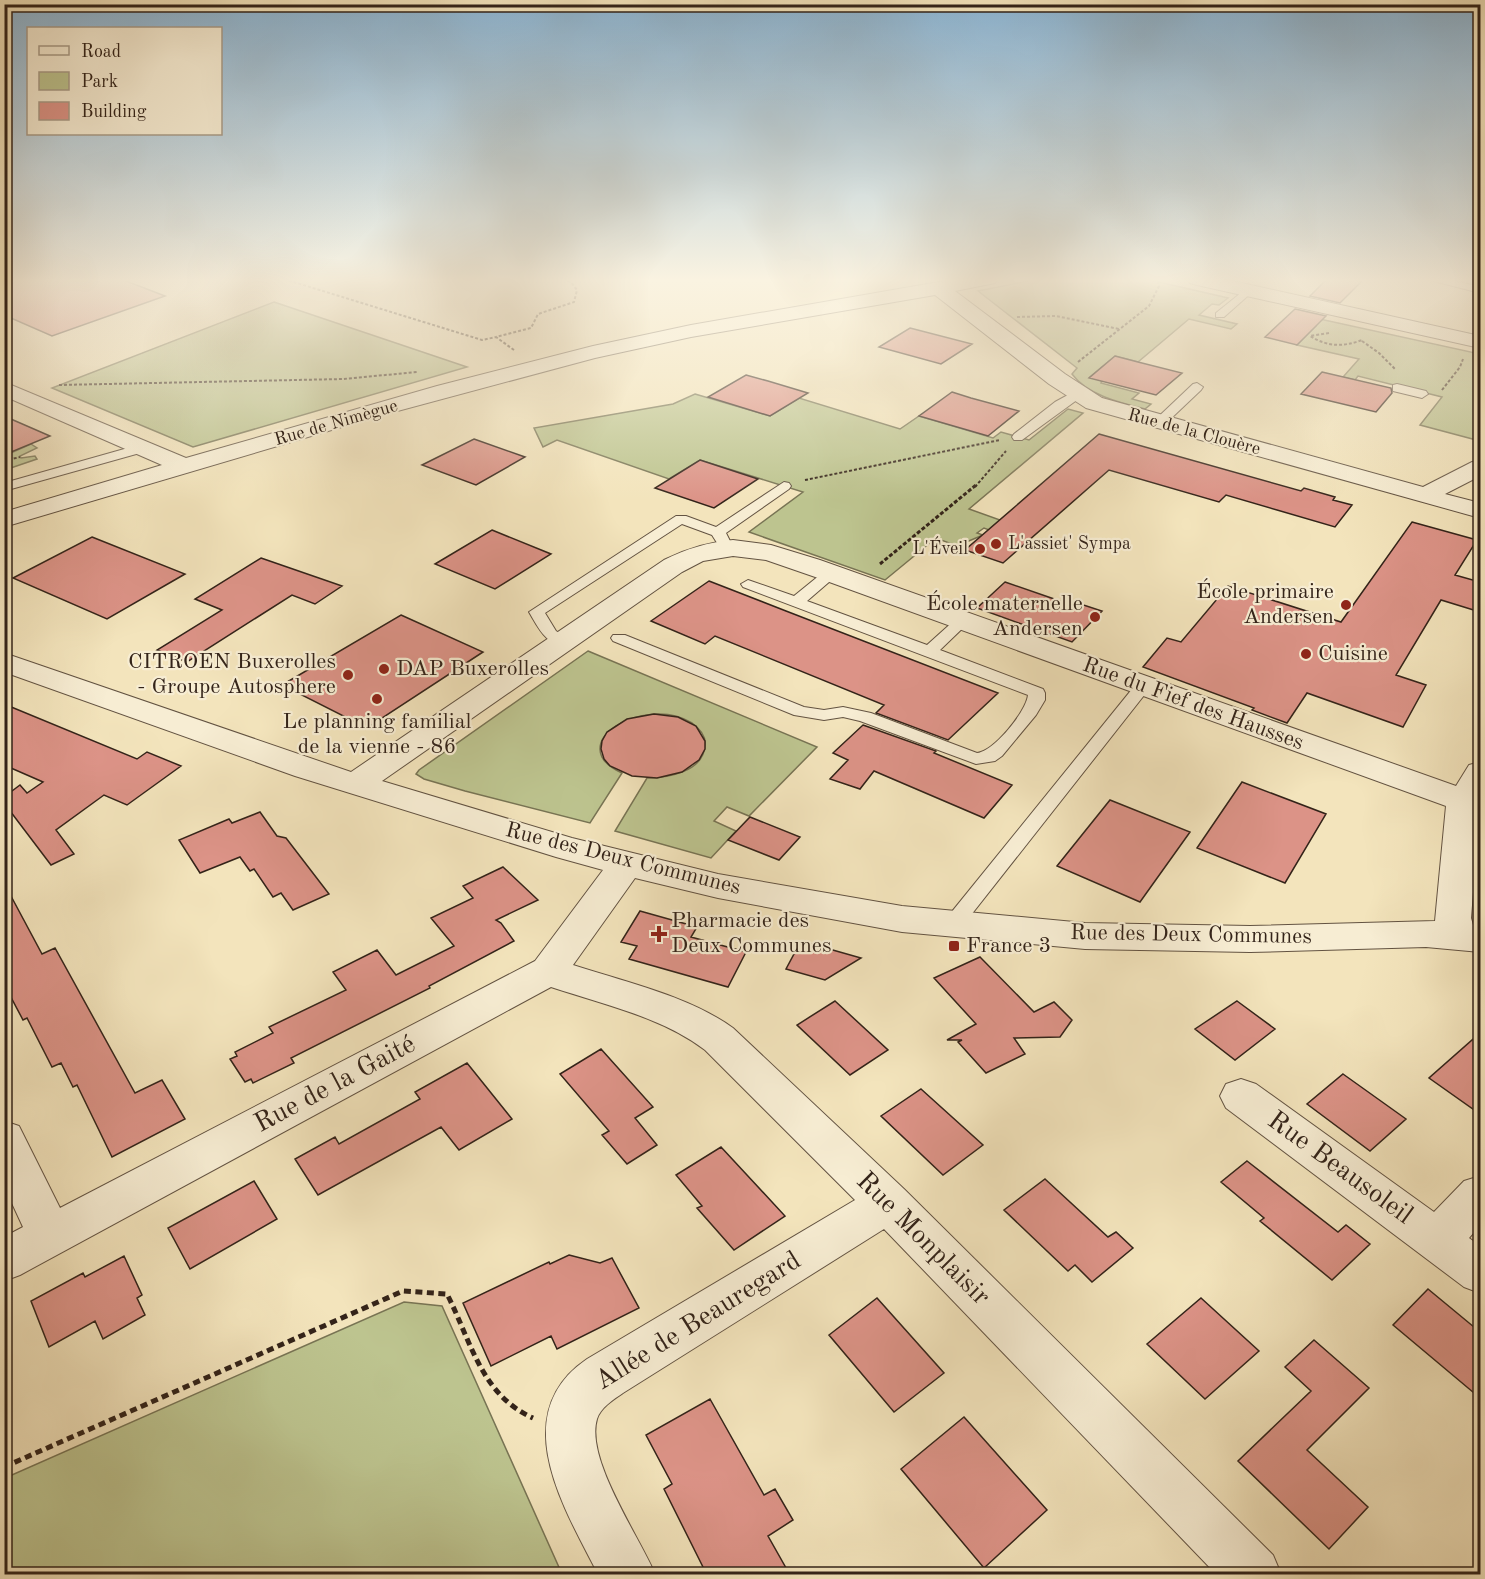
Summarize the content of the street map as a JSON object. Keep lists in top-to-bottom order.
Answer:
{
  "streets": {
    "street": [
      "Rue de Nimègue",
      "Rue de la Clouère",
      "Rue du Fief des Hausses",
      "Rue des Deux Communes",
      "Rue de la Gaité",
      "Rue Beausoleil",
      "Rue Monplaisir",
      "Allée de Beauregard"
    ]
  },
  "crossings": [
    ["Rue du Fief des Hausses", "Rue des Deux Communes"],
    ["Rue des Deux Communes", "Rue de la Gaité"],
    ["Rue de la Gaité", "Rue Monplaisir"],
    ["Rue Monplaisir", "Allée de Beauregard"]
  ],
  "places": {
    "other": [
      "L'assiet' Sympa",
      "L'Éveil",
      "École primaire Andersen",
      "École maternelle Andersen",
      "Cuisine",
      "DAP Buxerolles",
      "CITROEN Buxerolles - Groupe Autosphere",
      "Le planning familial de la vienne - 86"
    ],
    "health": ["Pharmacie des Deux Communes"],
    "transit": ["France 3"]
  },
  "legend": ["Road", "Park", "Building"]
}
